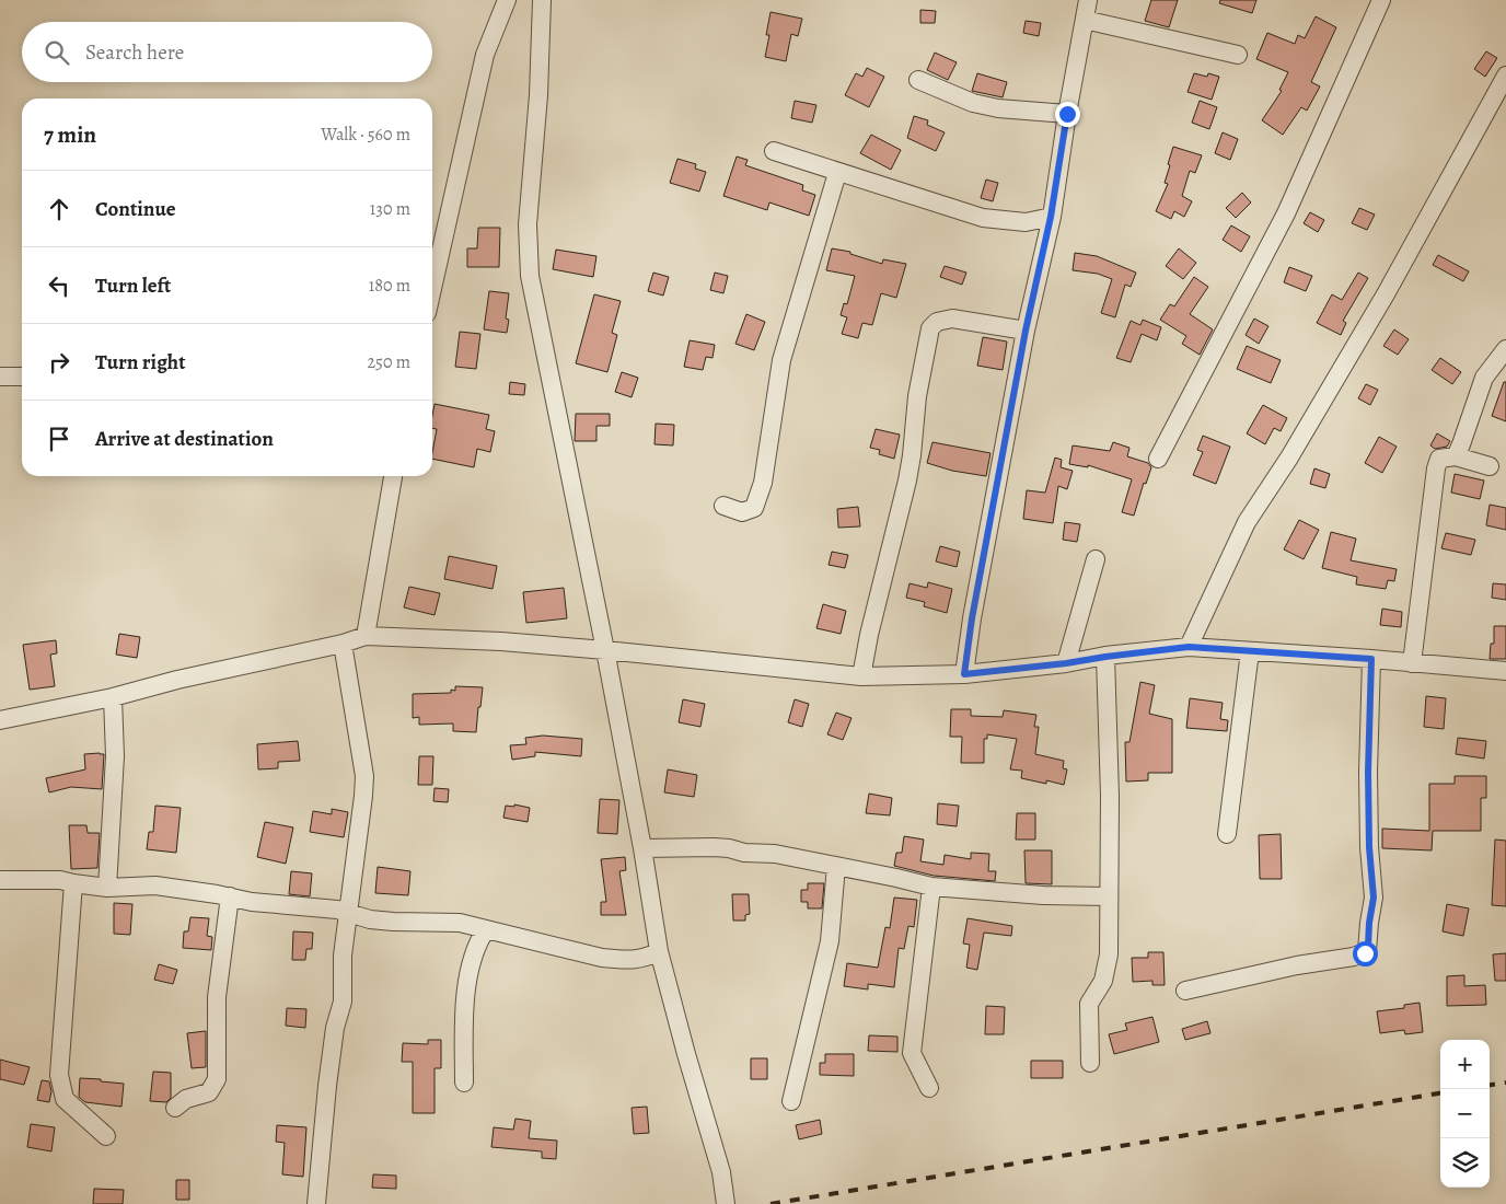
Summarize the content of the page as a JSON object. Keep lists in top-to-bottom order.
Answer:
{
  "page": {
    "search": "Search here",
    "heading": ["7 min", "Walk · 560 m"],
    "list": [
      ["Continue", "130 m"],
      ["Turn left", "180 m"],
      ["Turn right", "250 m"],
      "Arrive at destination"
    ],
    "map_buttons": ["+", "−"]
  }
}
